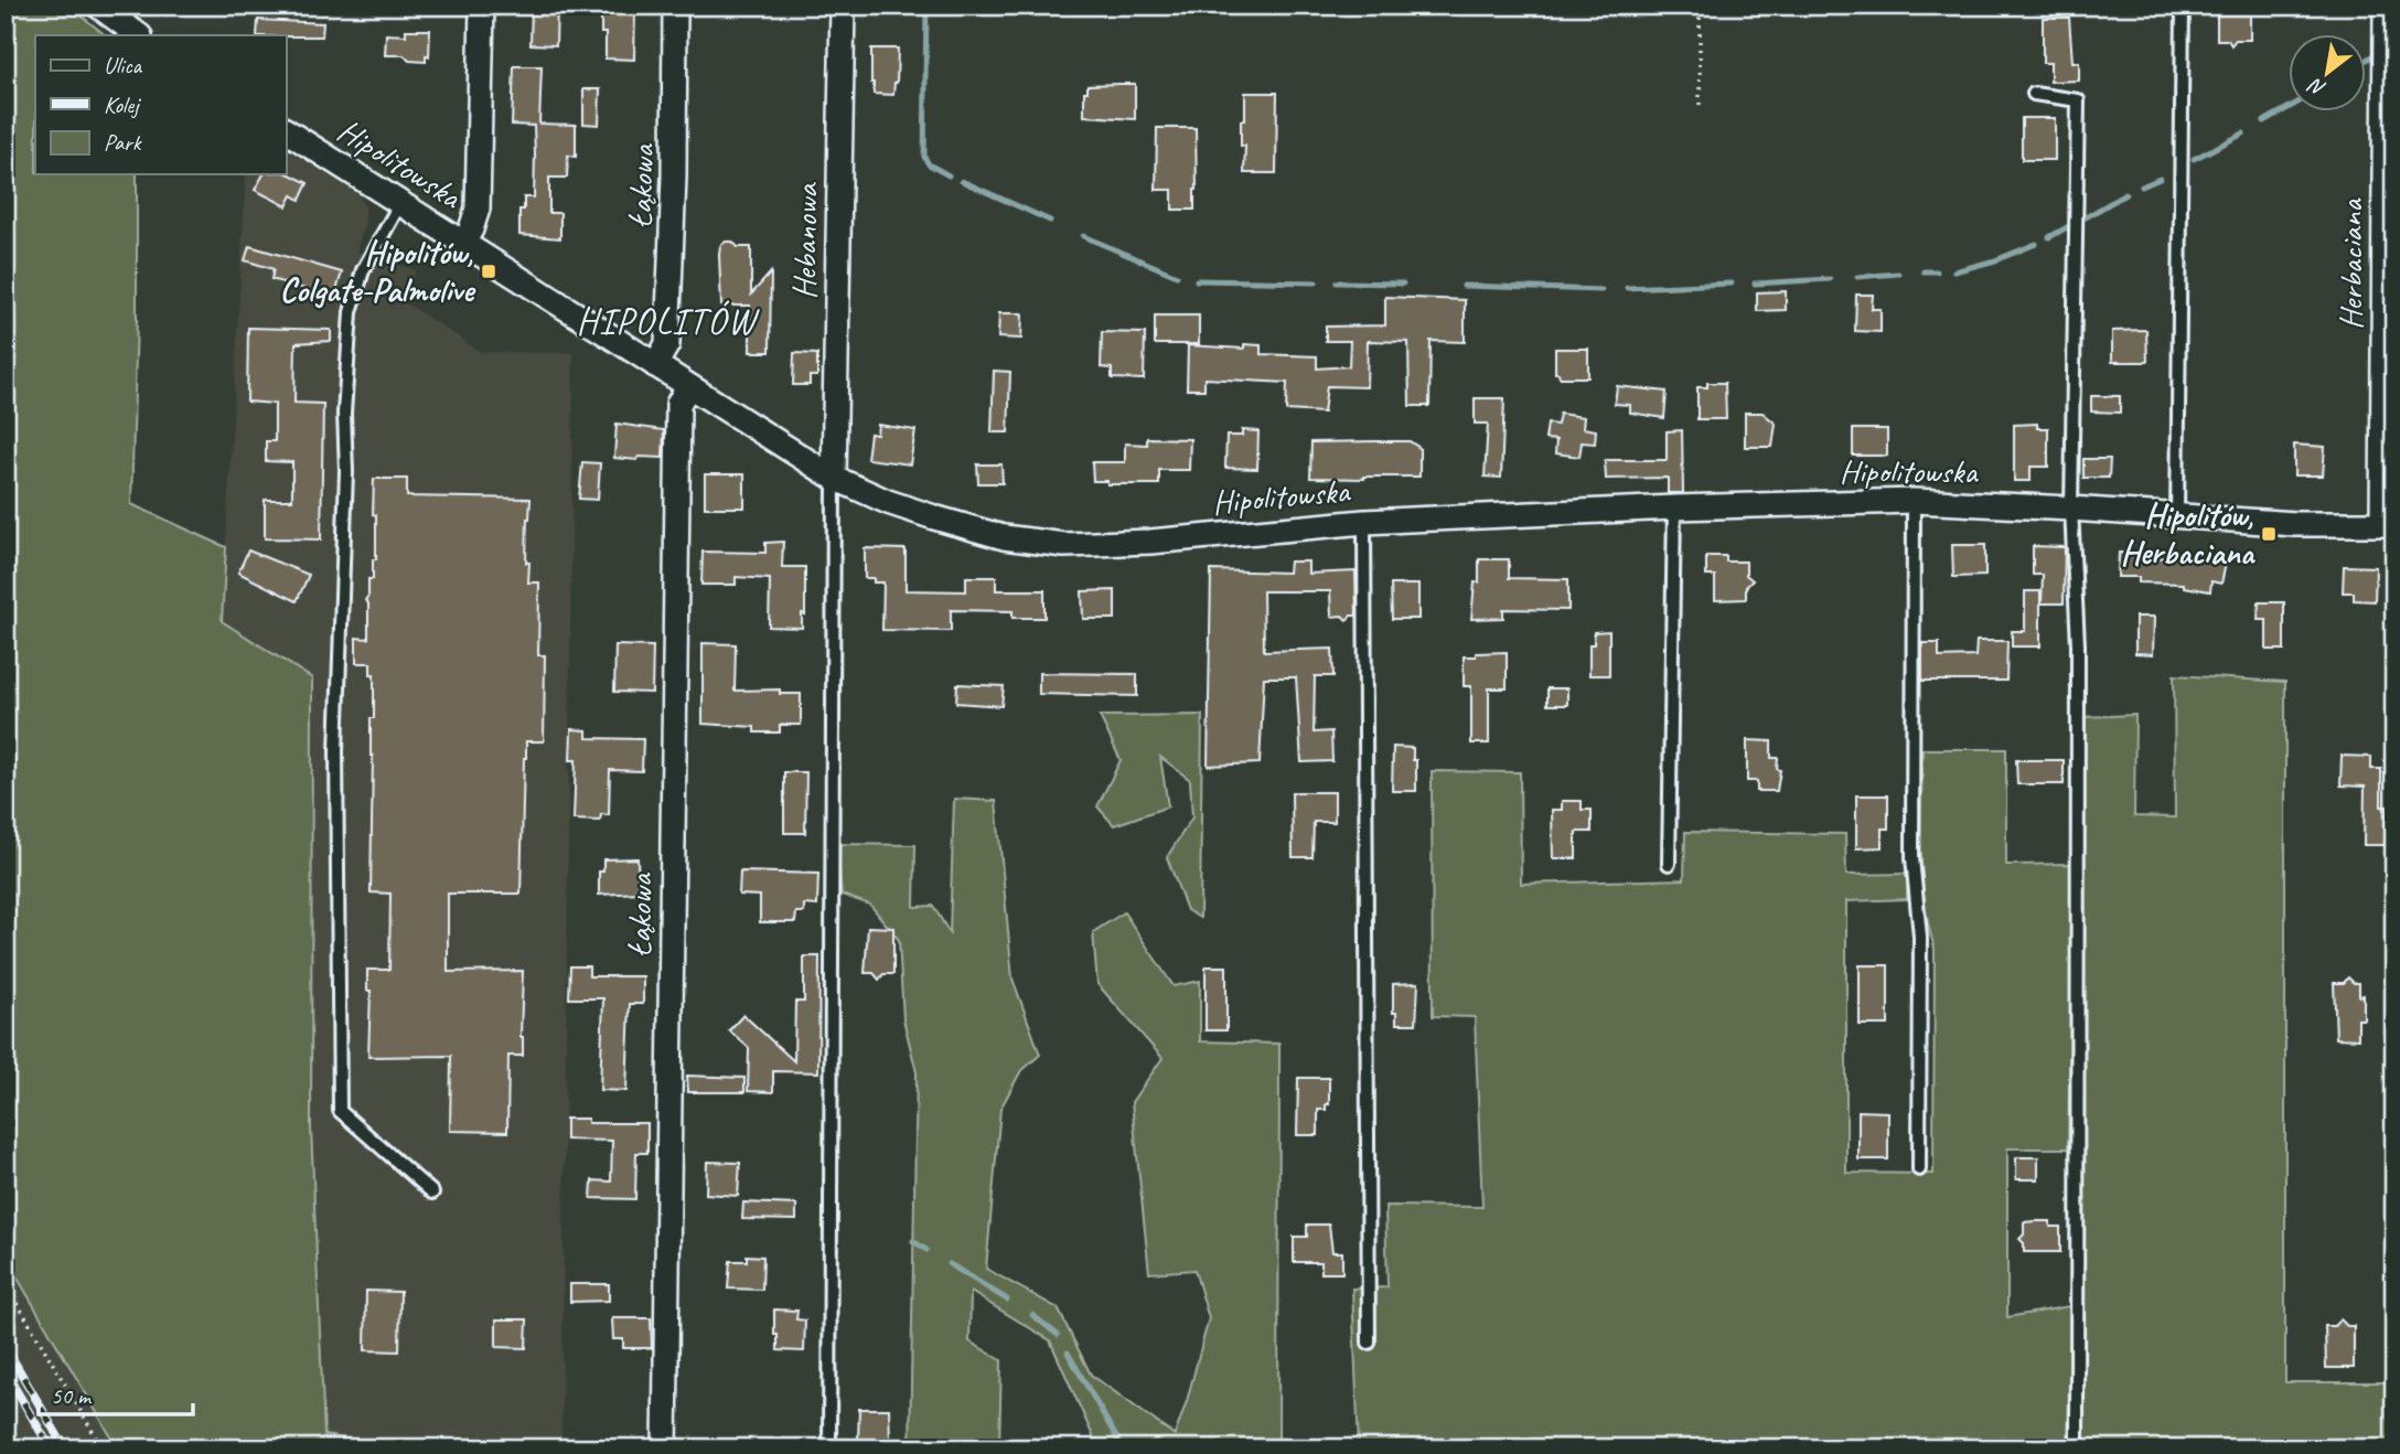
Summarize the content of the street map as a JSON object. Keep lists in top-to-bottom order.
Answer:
{
  "streets": {
    "street": [
      "Hipolitowska",
      "Łąkowa",
      "Hebanowa",
      "Herbaciana"
    ]
  },
  "crossings": [
    ["Hipolitowska", "Łąkowa"],
    ["Hipolitowska", "Hebanowa"],
    ["Hipolitowska", "Herbaciana"]
  ],
  "districts": ["HIPOLITÓW"],
  "places": {
    "transit": ["Hipolitów, Colgate-Palmolive", "Hipolitów, Herbaciana"]
  },
  "legend": ["Ulica", "Kolej", "Park"],
  "scale_bar": "50 m",
  "north": "bottom left"
}
